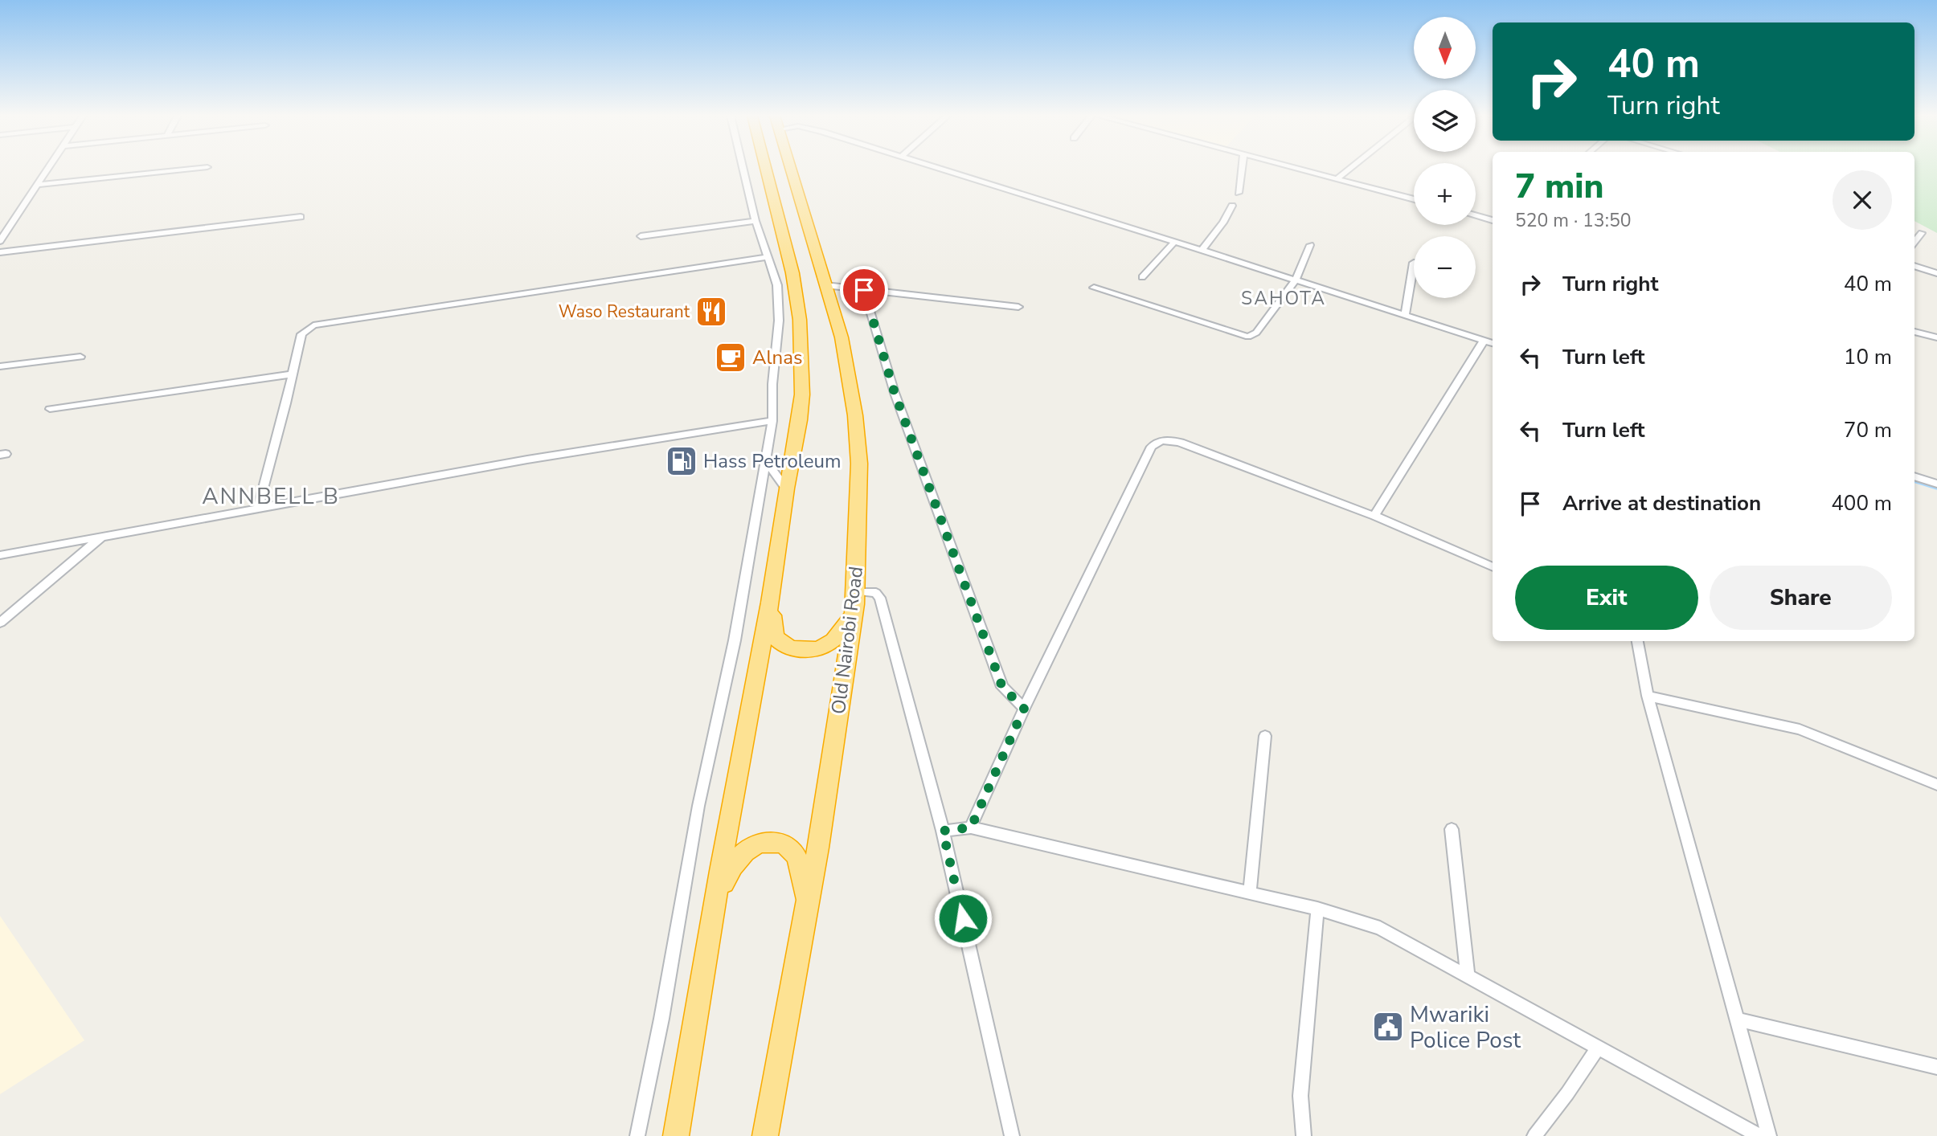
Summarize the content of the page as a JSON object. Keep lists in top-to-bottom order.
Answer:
{
  "streets": {
    "highway": ["Old Nairobi Road"]
  },
  "districts": ["SAHOTA", "ANNBELL B"],
  "places": {
    "restaurant": ["Waso Restaurant"],
    "cafe": ["Alnas"],
    "fuel station": ["Hass Petroleum"],
    "public building": ["Mwariki Police Post"]
  },
  "north": "bottom",
  "page": {
    "map_buttons": ["+", "−"],
    "turn": ["40 m", "Turn right"],
    "heading": ["7 min", "520 m · 13:50"],
    "list": [
      {
        "name": "Turn right",
        "value": "40 m"
      },
      {
        "name": "Turn left",
        "value": "10 m"
      },
      {
        "name": "Turn left",
        "value": "70 m"
      },
      {
        "name": "Arrive at destination",
        "value": "400 m"
      }
    ],
    "buttons": ["Exit", "Share"]
  }
}
